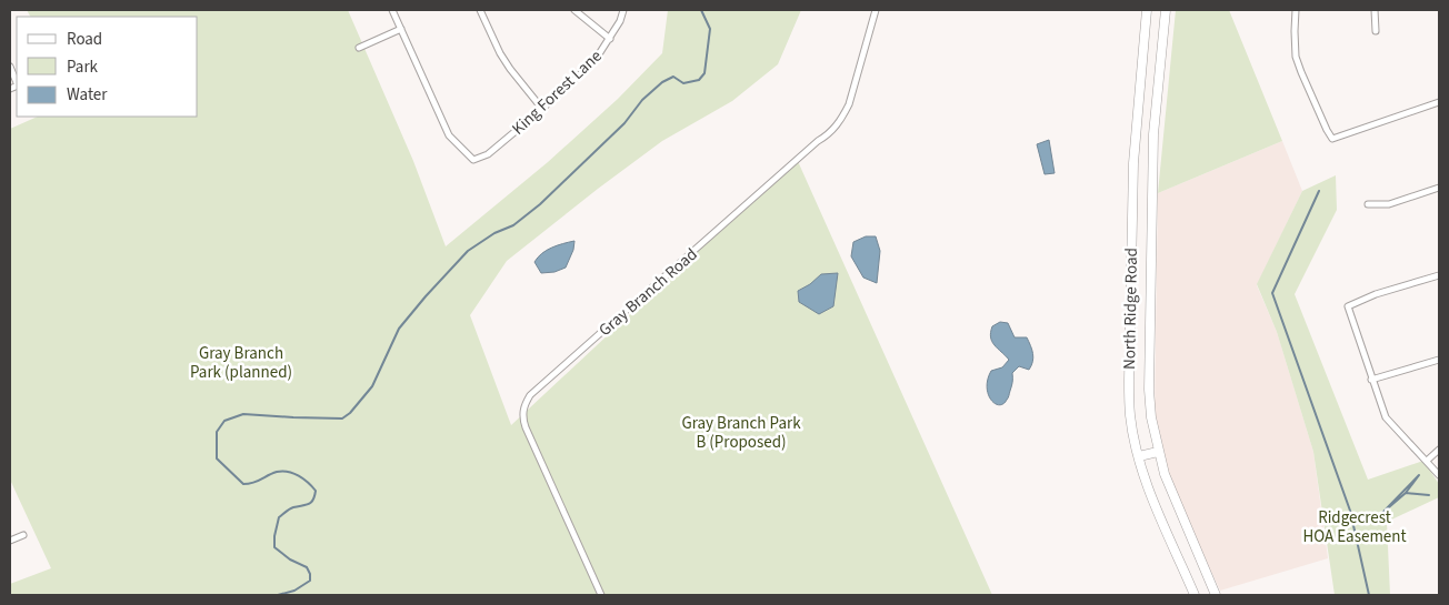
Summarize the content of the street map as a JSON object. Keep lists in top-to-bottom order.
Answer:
{
  "streets": {
    "main road": ["North Ridge Road"],
    "street": ["King Forest Lane", "Gray Branch Road"]
  },
  "parks": ["Gray Branch Park (planned)", "Gray Branch Park B (Proposed)", "Ridgecrest HOA Easement"],
  "legend": ["Road", "Park", "Water"]
}
